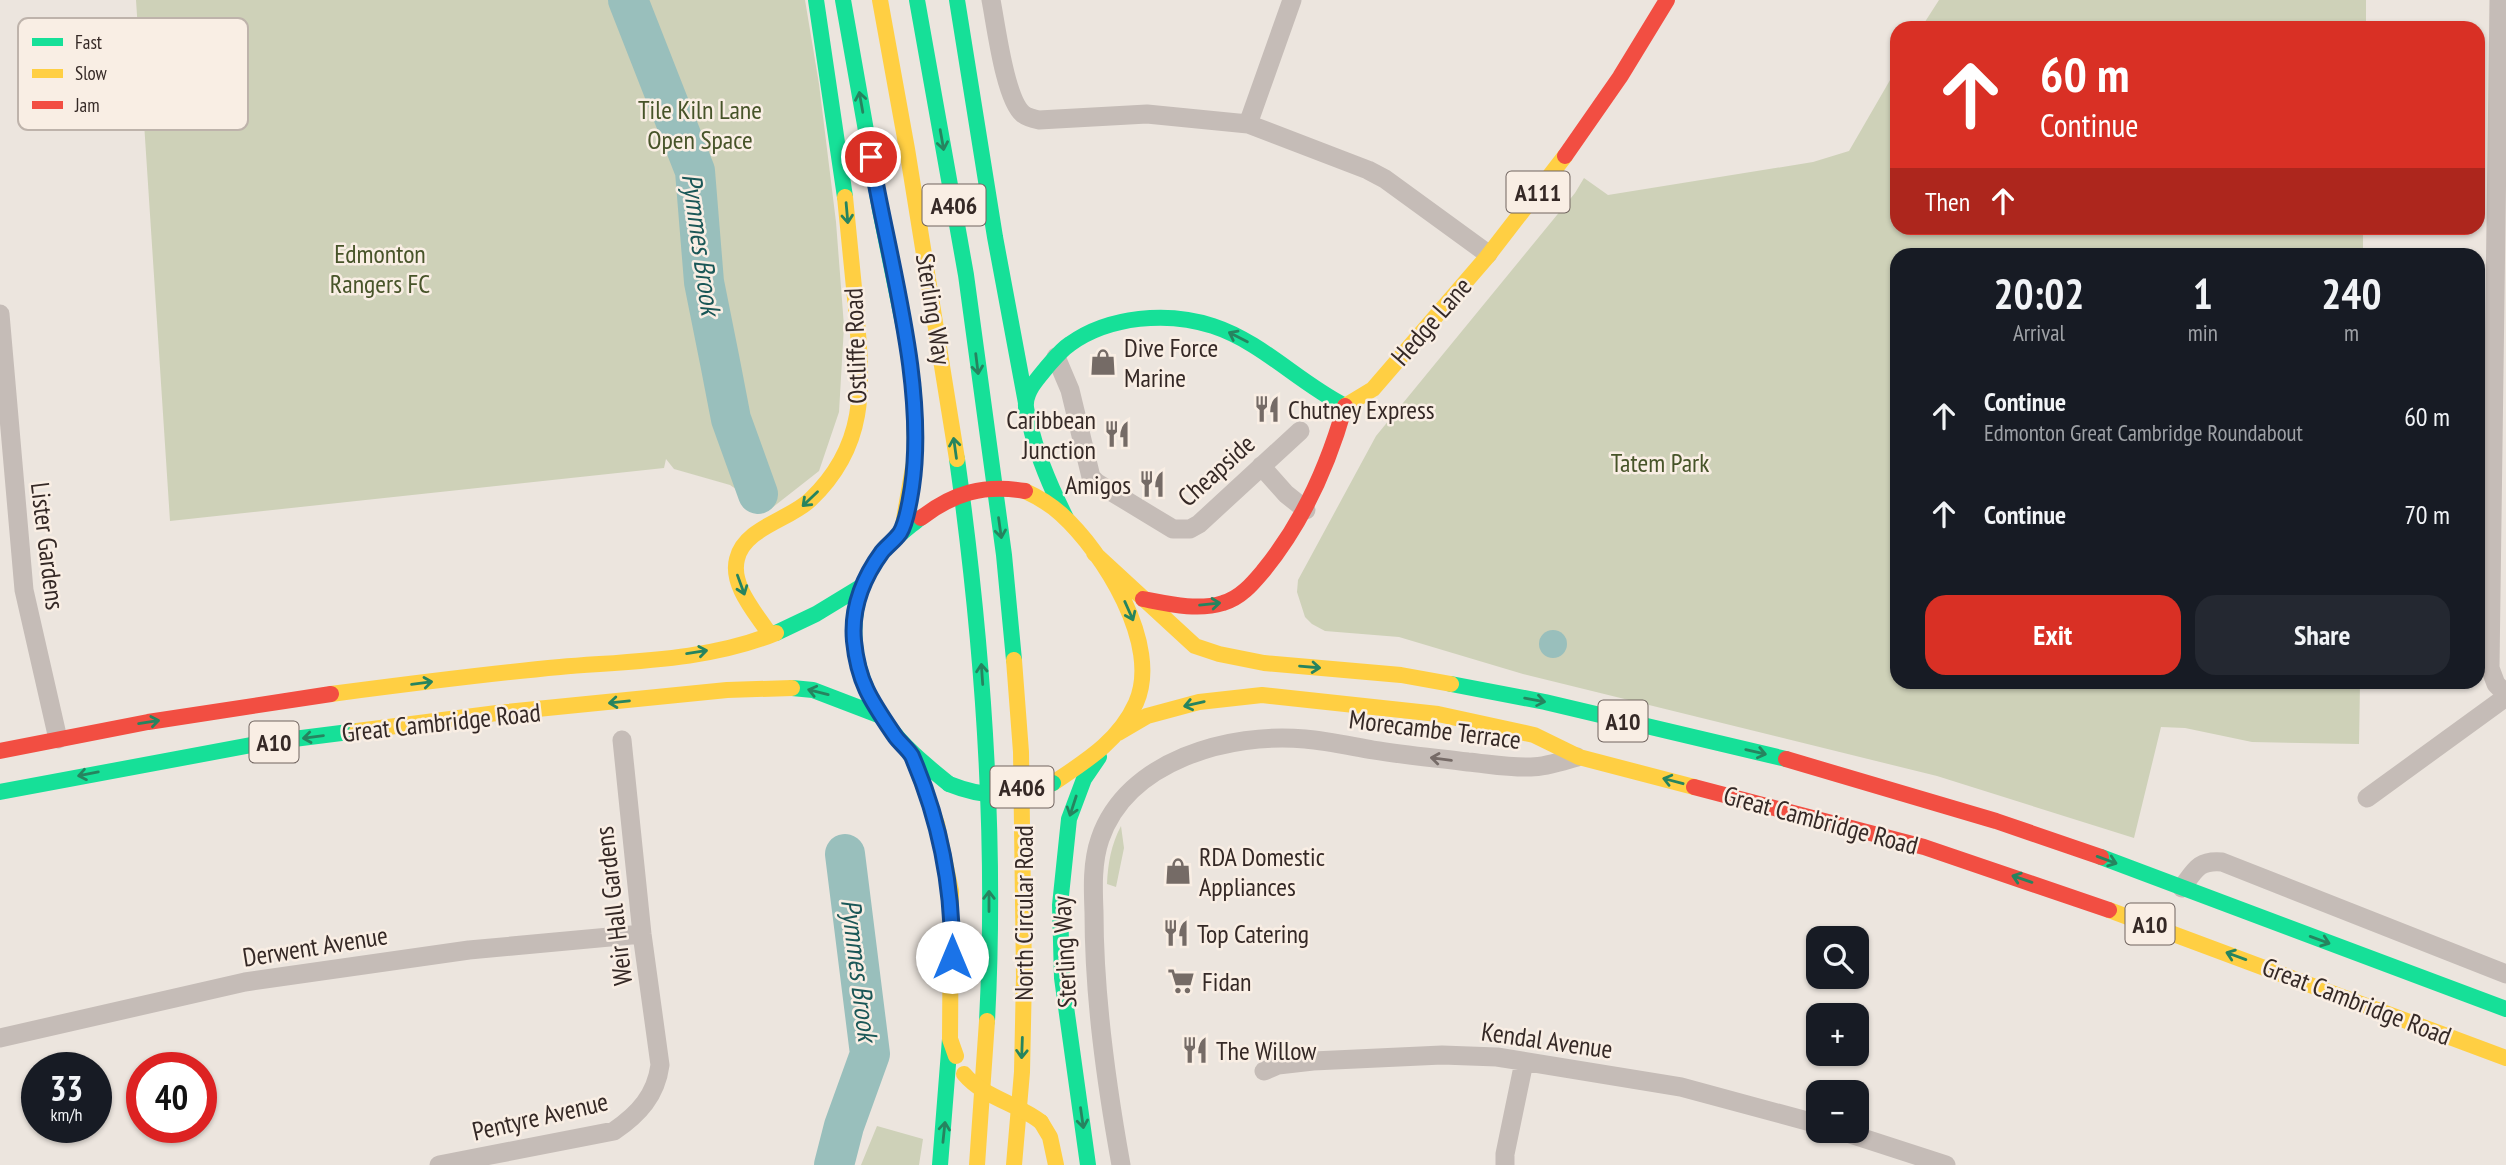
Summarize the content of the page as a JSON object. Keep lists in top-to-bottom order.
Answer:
{
  "streets": {
    "main road": [
      "A111",
      "A406",
      "Sterling Way",
      "Hedge Lane",
      "Ostliffe Road",
      "A10",
      "Great Cambridge Road",
      "North Circular Road"
    ],
    "street": [
      "Cheapside",
      "Lister Gardens",
      "Morecambe Terrace",
      "Weir Hall Gardens",
      "Derwent Avenue",
      "Kendal Avenue",
      "Pentyre Avenue"
    ]
  },
  "crossings": [
    ["Sterling Way", "North Circular Road"],
    ["Ostliffe Road", "Great Cambridge Road"],
    ["Lister Gardens", "Great Cambridge Road"],
    ["A10", "Great Cambridge Road"],
    ["Great Cambridge Road", "Morecambe Terrace"],
    ["Weir Hall Gardens", "Derwent Avenue"],
    ["Weir Hall Gardens", "Pentyre Avenue"]
  ],
  "water": ["Pymmes Brook"],
  "parks": ["Tile Kiln Lane Open Space", "Edmonton Rangers FC", "Tatem Park"],
  "places": {
    "shop": ["Dive Force Marine", "RDA Domestic Appliances"],
    "restaurant": [
      "Chutney Express",
      "Caribbean Junction",
      "Amigos",
      "Top Catering",
      "The Willow"
    ],
    "supermarket": ["Fidan"]
  },
  "legend": ["Fast", "Slow", "Jam"],
  "page": {
    "turn": ["60 m", "Continue"],
    "then": "Then",
    "eta": [
      "20:02",
      "Arrival",
      "1",
      "min",
      "240",
      "m"
    ],
    "list": [
      {
        "name": "Continue",
        "note": "Edmonton Great Cambridge Roundabout",
        "value": "60 m"
      },
      {
        "name": "Continue",
        "value": "70 m"
      }
    ],
    "buttons": ["Exit", "Share"],
    "map_buttons": ["+", "−"],
    "speed": "33 km/h",
    "limit": "40"
  }
}
